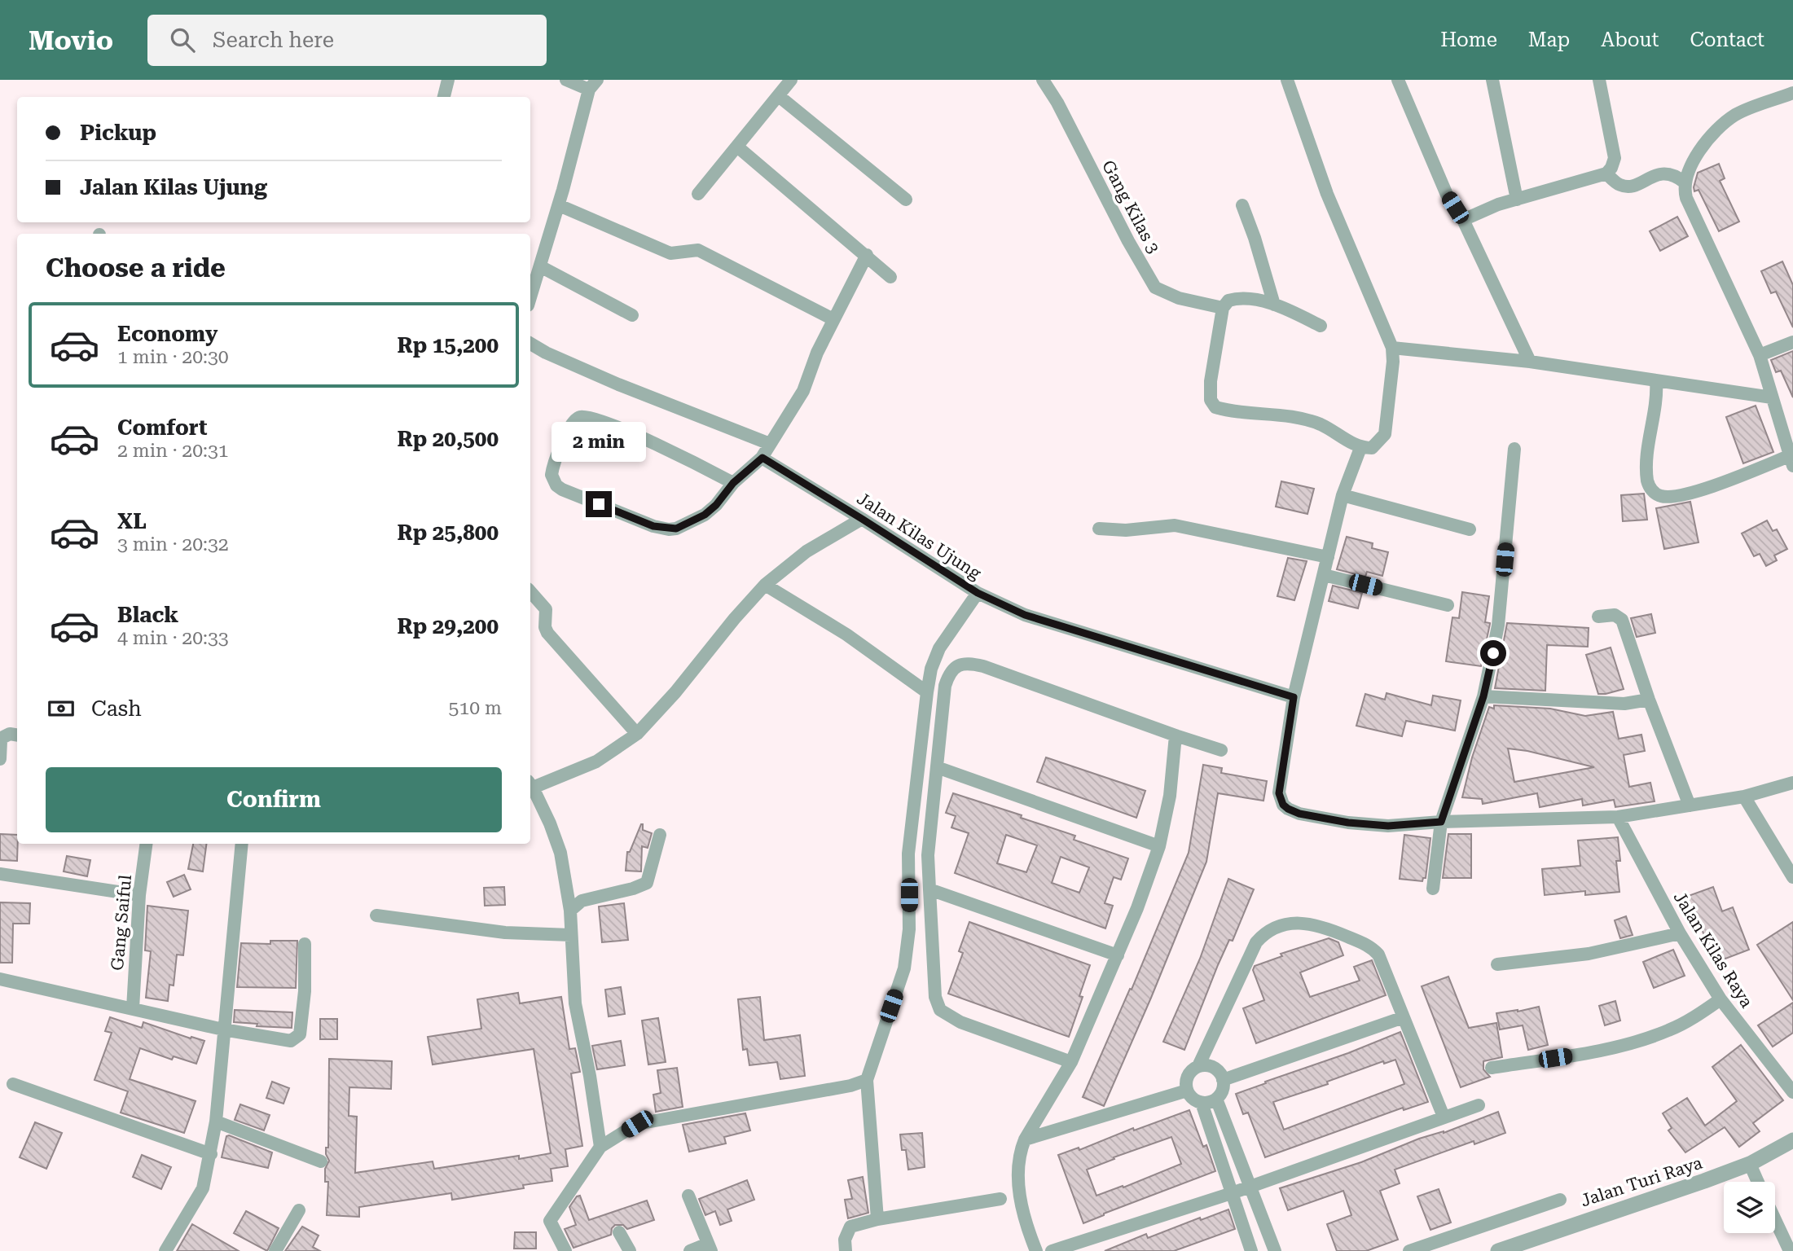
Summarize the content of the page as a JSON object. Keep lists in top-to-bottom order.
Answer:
{
  "streets": {
    "street": [
      "Gang Kilas 3",
      "Jalan Kilas Ujung",
      "Gang Saiful",
      "Jalan Kilas Raya",
      "Jalan Turi Raya"
    ]
  },
  "page": {
    "header": "Movio",
    "search": "Search here",
    "nav": [
      "Home",
      "Map",
      "About",
      "Contact"
    ],
    "banner": ["Pickup", "Jalan Kilas Ujung"],
    "heading": "Choose a ride",
    "list": [
      {
        "name": "Economy",
        "note": "1 min · 20:30",
        "value": "Rp 15,200"
      },
      {
        "name": "Comfort",
        "note": "2 min · 20:31",
        "value": "Rp 20,500"
      },
      {
        "name": "XL",
        "note": "3 min · 20:32",
        "value": "Rp 25,800"
      },
      {
        "name": "Black",
        "note": "4 min · 20:33",
        "value": "Rp 29,200"
      }
    ],
    "bubble": "2 min",
    "pay": ["Cash", "510 m"],
    "buttons": "Confirm"
  }
}
